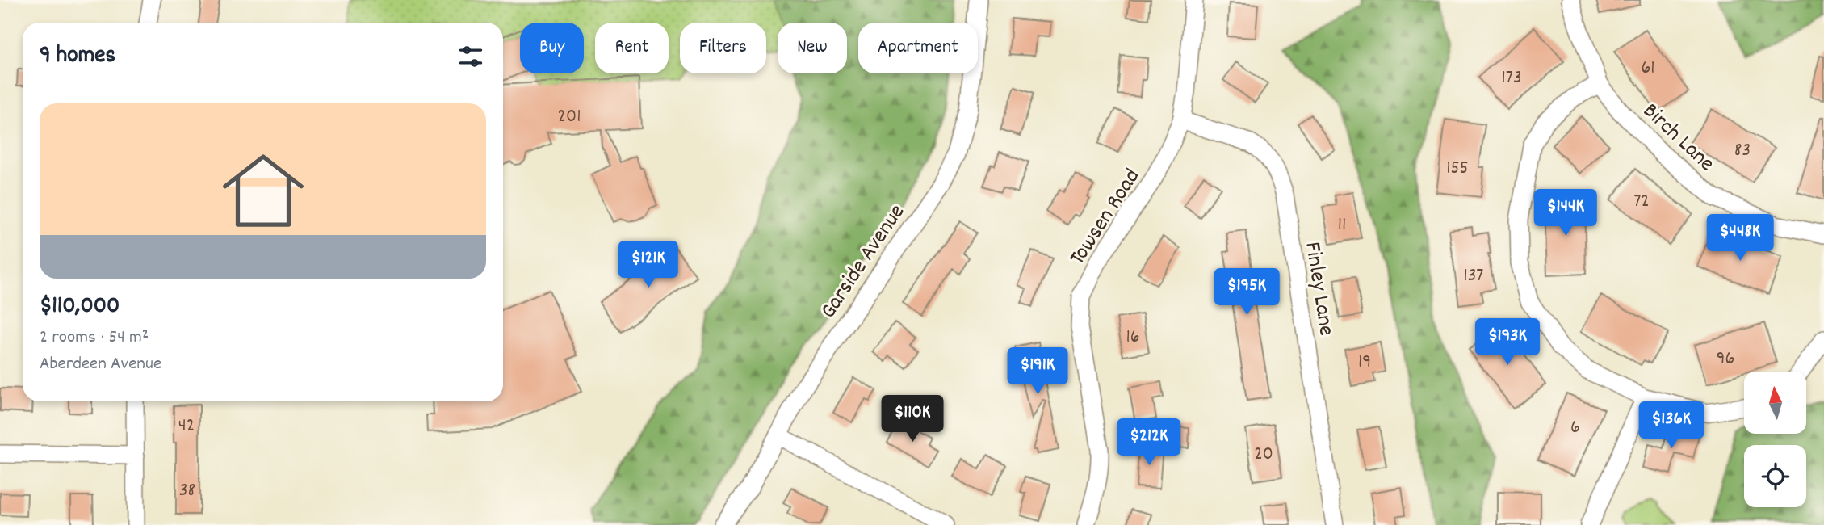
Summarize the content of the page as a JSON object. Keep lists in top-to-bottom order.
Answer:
{
  "streets": {
    "street": [
      "Birch Lane",
      "Towsen Road",
      "Garside Avenue",
      "Finley Lane"
    ]
  },
  "crossings": [
    ["Towsen Road", "Finley Lane"]
  ],
  "house_numbers": [
    "61",
    "173",
    "201",
    "83",
    "155",
    "72",
    "11",
    "137",
    "16",
    "96",
    "19",
    "42",
    "6",
    "20",
    "38"
  ],
  "north": "top",
  "page": {
    "chip": [
      "Buy",
      "Rent",
      "Filters",
      "New",
      "Apartment"
    ],
    "heading": "9 homes",
    "list": [
      {
        "name": "$110,000",
        "note": "2 rooms · 54 m² · Aberdeen Avenue"
      }
    ],
    "price": [
      "$144K",
      "$448K",
      "$121K",
      "$195K",
      "$193K",
      "$191K",
      "$110K",
      "$136K",
      "$212K"
    ]
  }
}
